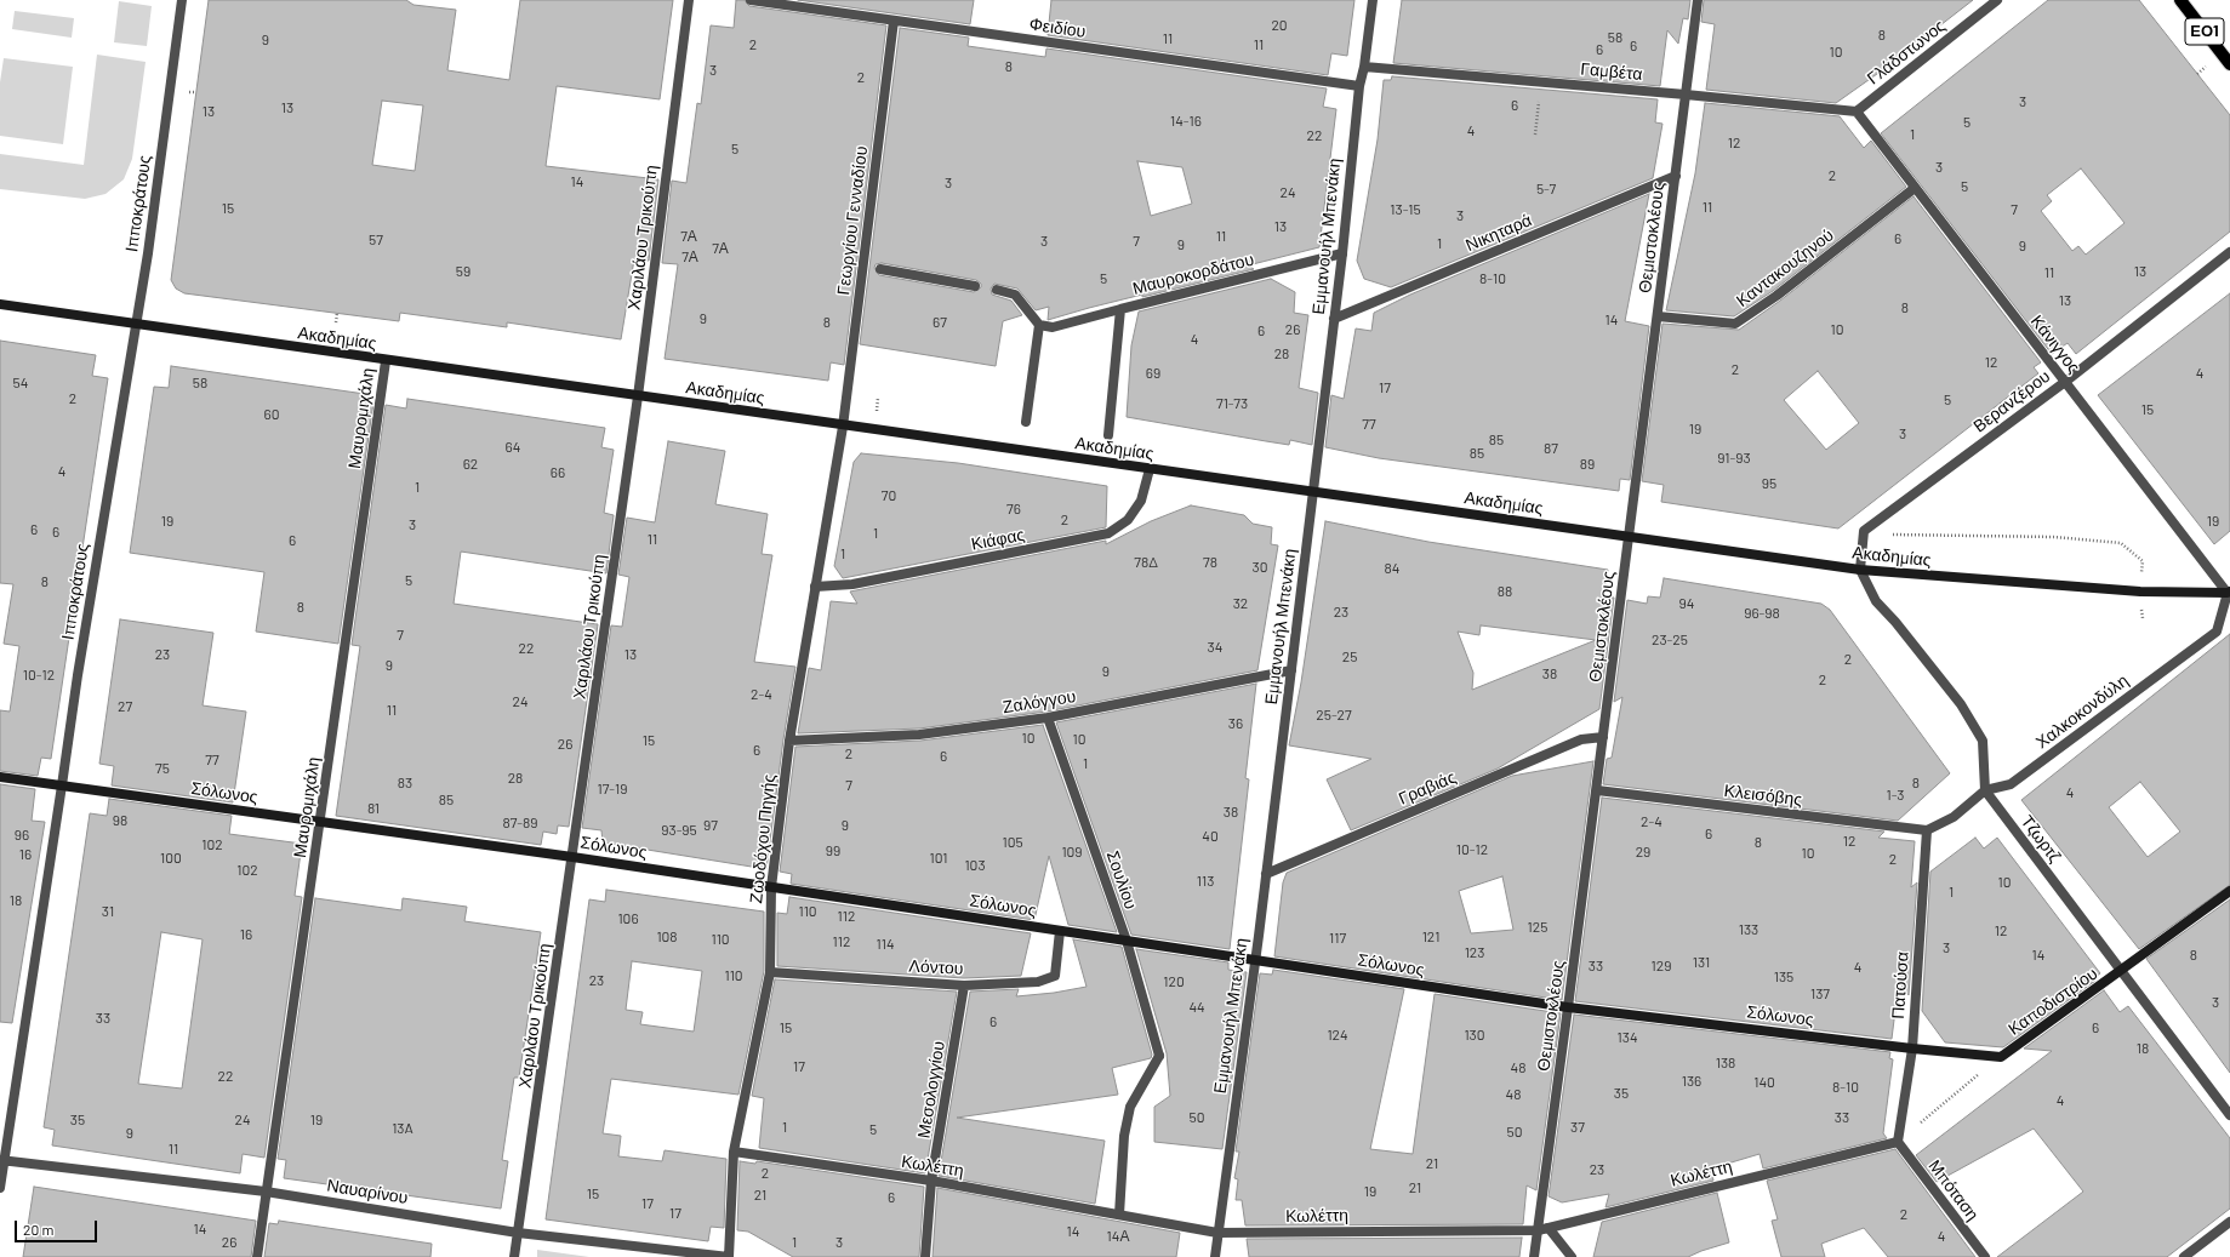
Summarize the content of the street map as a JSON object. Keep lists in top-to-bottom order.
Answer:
{
  "streets": {
    "main road": [
      "ΕΟ1",
      "Ακαδημίας",
      "Σόλωνος",
      "Καποδιστρίου"
    ],
    "street": [
      "Φειδίου",
      "Γλάδστωνος",
      "Γαμβέτα",
      "Ιπποκράτους",
      "Γεωργίου Γενναδίου",
      "Νικηταρά",
      "Εμμανουήλ Μπενάκη",
      "Χαριλάου Τρικούπη",
      "Θεμιστοκλέους",
      "Καντακουζηνού",
      "Μαυροκορδάτου",
      "Κάνιγγος",
      "Βερανζέρου",
      "Μαυρομιχάλη",
      "Κιάφας",
      "Ζαλόγγου",
      "Χαλκοκονδύλη",
      "Γραβιάς",
      "Κλεισόβης",
      "Ζωοδόχου Πηγής",
      "Τζωρτζ",
      "Σουλίου",
      "Λόντου",
      "Πατούσα",
      "Μεσολογγίου",
      "Κωλέττη",
      "Μπόταση",
      "Ναυαρίνου"
    ]
  },
  "crossings": [
    ["Φειδίου", "Γεωργίου Γενναδίου"],
    ["Φειδίου", "Εμμανουήλ Μπενάκη"],
    ["Γλάδστωνος", "Γαμβέτα"],
    ["Γλάδστωνος", "Κάνιγγος"],
    ["Γαμβέτα", "Εμμανουήλ Μπενάκη"],
    ["Γαμβέτα", "Θεμιστοκλέους"],
    ["Γαμβέτα", "Κάνιγγος"],
    ["Ιπποκράτους", "Ακαδημίας"],
    ["Ιπποκράτους", "Σόλωνος"],
    ["Ιπποκράτους", "Ναυαρίνου"],
    ["Γεωργίου Γενναδίου", "Ακαδημίας"],
    ["Γεωργίου Γενναδίου", "Ζωοδόχου Πηγής"],
    ["Νικηταρά", "Εμμανουήλ Μπενάκη"],
    ["Νικηταρά", "Θεμιστοκλέους"],
    ["Εμμανουήλ Μπενάκη", "Μαυροκορδάτου"],
    ["Εμμανουήλ Μπενάκη", "Ακαδημίας"],
    ["Εμμανουήλ Μπενάκη", "Ζαλόγγου"],
    ["Εμμανουήλ Μπενάκη", "Γραβιάς"],
    ["Εμμανουήλ Μπενάκη", "Σόλωνος"],
    ["Εμμανουήλ Μπενάκη", "Κωλέττη"],
    ["Χαριλάου Τρικούπη", "Ακαδημίας"],
    ["Χαριλάου Τρικούπη", "Σόλωνος"],
    ["Χαριλάου Τρικούπη", "Ναυαρίνου"],
    ["Θεμιστοκλέους", "Καντακουζηνού"],
    ["Θεμιστοκλέους", "Ακαδημίας"],
    ["Θεμιστοκλέους", "Γραβιάς"],
    ["Θεμιστοκλέους", "Σόλωνος"],
    ["Θεμιστοκλέους", "Κλεισόβης"],
    ["Θεμιστοκλέους", "Κωλέττη"],
    ["Καντακουζηνού", "Κάνιγγος"],
    ["Ακαδημίας", "Κάνιγγος"],
    ["Ακαδημίας", "Βερανζέρου"],
    ["Ακαδημίας", "Μαυρομιχάλη"],
    ["Ακαδημίας", "Κιάφας"],
    ["Ακαδημίας", "Χαλκοκονδύλη"],
    ["Ακαδημίας", "Ζωοδόχου Πηγής"],
    ["Κάνιγγος", "Βερανζέρου"],
    ["Κάνιγγος", "Χαλκοκονδύλη"],
    ["Μαυρομιχάλη", "Σόλωνος"],
    ["Μαυρομιχάλη", "Ναυαρίνου"],
    ["Κιάφας", "Ζωοδόχου Πηγής"],
    ["Ζαλόγγου", "Ζωοδόχου Πηγής"],
    ["Ζαλόγγου", "Σουλίου"],
    ["Χαλκοκονδύλη", "Κλεισόβης"],
    ["Χαλκοκονδύλη", "Τζωρτζ"],
    ["Χαλκοκονδύλη", "Πατούσα"],
    ["Σόλωνος", "Ζωοδόχου Πηγής"],
    ["Σόλωνος", "Σουλίου"],
    ["Σόλωνος", "Λόντου"],
    ["Σόλωνος", "Πατούσα"],
    ["Σόλωνος", "Καποδιστρίου"],
    ["Κλεισόβης", "Πατούσα"],
    ["Ζωοδόχου Πηγής", "Λόντου"],
    ["Ζωοδόχου Πηγής", "Κωλέττη"],
    ["Ζωοδόχου Πηγής", "Ναυαρίνου"],
    ["Τζωρτζ", "Καποδιστρίου"],
    ["Σουλίου", "Κωλέττη"],
    ["Λόντου", "Μεσολογγίου"],
    ["Πατούσα", "Καποδιστρίου"],
    ["Πατούσα", "Κωλέττη"],
    ["Πατούσα", "Μπόταση"],
    ["Καποδιστρίου", "Κωλέττη"],
    ["Καποδιστρίου", "Μπόταση"],
    ["Μεσολογγίου", "Κωλέττη"],
    ["Κωλέττη", "Μπόταση"]
  ],
  "house_numbers": [
    "20",
    "8",
    "58",
    "11",
    "9",
    "2",
    "11",
    "6",
    "6",
    "10",
    "8",
    "3",
    "2",
    "3",
    "6",
    "13",
    "13",
    "14-16",
    "5",
    "4",
    "1",
    "22",
    "12",
    "5",
    "3",
    "2",
    "14",
    "3",
    "5",
    "5-7",
    "24",
    "11",
    "15",
    "13-15",
    "7",
    "3",
    "13",
    "7Α",
    "11",
    "6",
    "57",
    "3",
    "7",
    "1",
    "9",
    "9",
    "7Α",
    "7Α",
    "59",
    "13",
    "11",
    "5",
    "8-10",
    "13",
    "8",
    "9",
    "14",
    "8",
    "67",
    "26",
    "10",
    "6",
    "4",
    "28",
    "12",
    "2",
    "69",
    "4",
    "54",
    "58",
    "17",
    "2",
    "5",
    "71-73",
    "15",
    "60",
    "77",
    "19",
    "3",
    "85",
    "64",
    "87",
    "85",
    "91-93",
    "62",
    "89",
    "4",
    "66",
    "95",
    "1",
    "70",
    "76",
    "2",
    "19",
    "19",
    "3",
    "6",
    "6",
    "1",
    "11",
    "6",
    "1",
    "78Δ",
    "78",
    "30",
    "84",
    "5",
    "8",
    "88",
    "32",
    "94",
    "8",
    "23",
    "96-98",
    "7",
    "23-25",
    "34",
    "22",
    "23",
    "13",
    "25",
    "2",
    "9",
    "9",
    "38",
    "10-12",
    "2",
    "2-4",
    "24",
    "27",
    "11",
    "25-27",
    "36",
    "10",
    "10",
    "15",
    "26",
    "6",
    "2",
    "6",
    "77",
    "1",
    "75",
    "28",
    "83",
    "8",
    "7",
    "17-19",
    "4",
    "1-3",
    "85",
    "81",
    "38",
    "98",
    "2-4",
    "87-89",
    "97",
    "9",
    "93-95",
    "6",
    "96",
    "40",
    "12",
    "105",
    "8",
    "102",
    "10-12",
    "99",
    "109",
    "29",
    "10",
    "16",
    "100",
    "101",
    "2",
    "103",
    "102",
    "113",
    "10",
    "1",
    "18",
    "31",
    "110",
    "112",
    "106",
    "125",
    "133",
    "12",
    "16",
    "108",
    "121",
    "117",
    "110",
    "112",
    "114",
    "3",
    "123",
    "14",
    "8",
    "131",
    "33",
    "129",
    "4",
    "110",
    "135",
    "23",
    "120",
    "137",
    "3",
    "44",
    "33",
    "6",
    "15",
    "6",
    "124",
    "130",
    "134",
    "18",
    "138",
    "17",
    "48",
    "22",
    "136",
    "140",
    "8-10",
    "35",
    "48",
    "4",
    "50",
    "33",
    "35",
    "24",
    "19",
    "1",
    "37",
    "13A",
    "5",
    "50",
    "9",
    "11",
    "21",
    "23",
    "2",
    "21",
    "19",
    "15",
    "21",
    "6",
    "17",
    "17",
    "2",
    "14",
    "14",
    "14Α",
    "4",
    "26",
    "1",
    "3"
  ],
  "scale_bar": "20 m"
}
